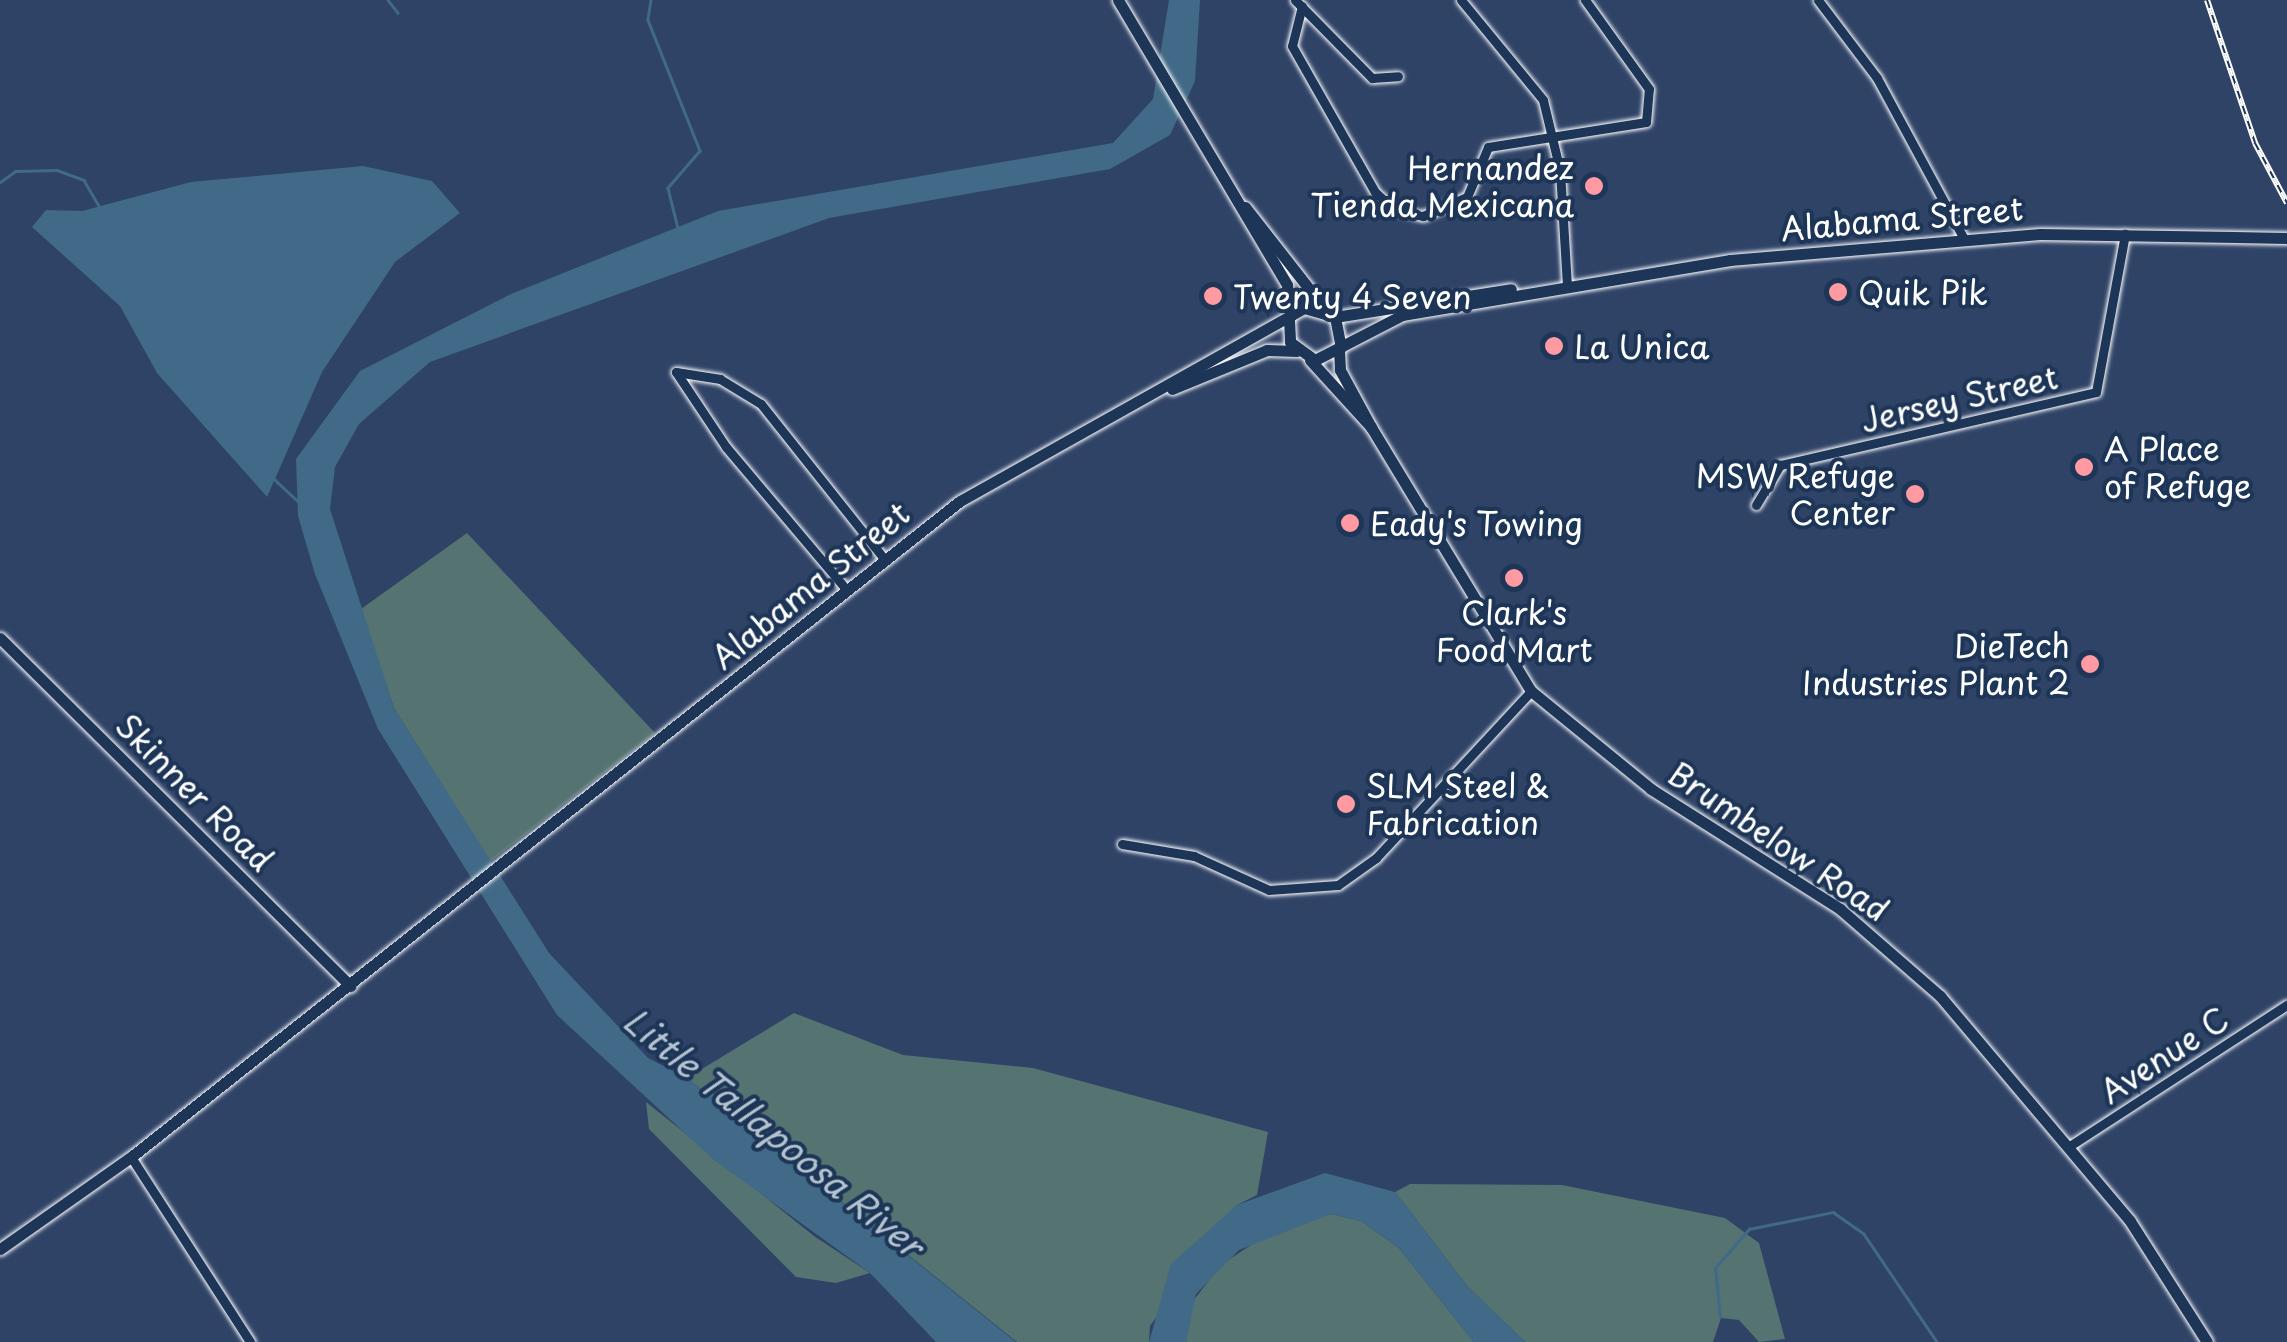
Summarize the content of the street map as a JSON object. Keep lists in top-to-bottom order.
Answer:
{
  "streets": {
    "main road": ["Alabama Street", "Skinner Road", "Brumbelow Road"],
    "street": ["Jersey Street", "Avenue C"]
  },
  "crossings": [
    ["Alabama Street", "Jersey Street"],
    ["Alabama Street", "Skinner Road"],
    ["Alabama Street", "Brumbelow Road"],
    ["Brumbelow Road", "Avenue C"]
  ],
  "water": ["Little Tallapoosa River"],
  "places": [
    "Hernandez Tienda Mexicana",
    "Quik Pik",
    "Twenty 4 Seven",
    "La Unica",
    "A Place of Refuge",
    "MSW Refuge Center",
    "Eady's Towing",
    "Clark's Food Mart",
    "DieTech Industries Plant 2",
    "SLM Steel & Fabrication"
  ]
}
